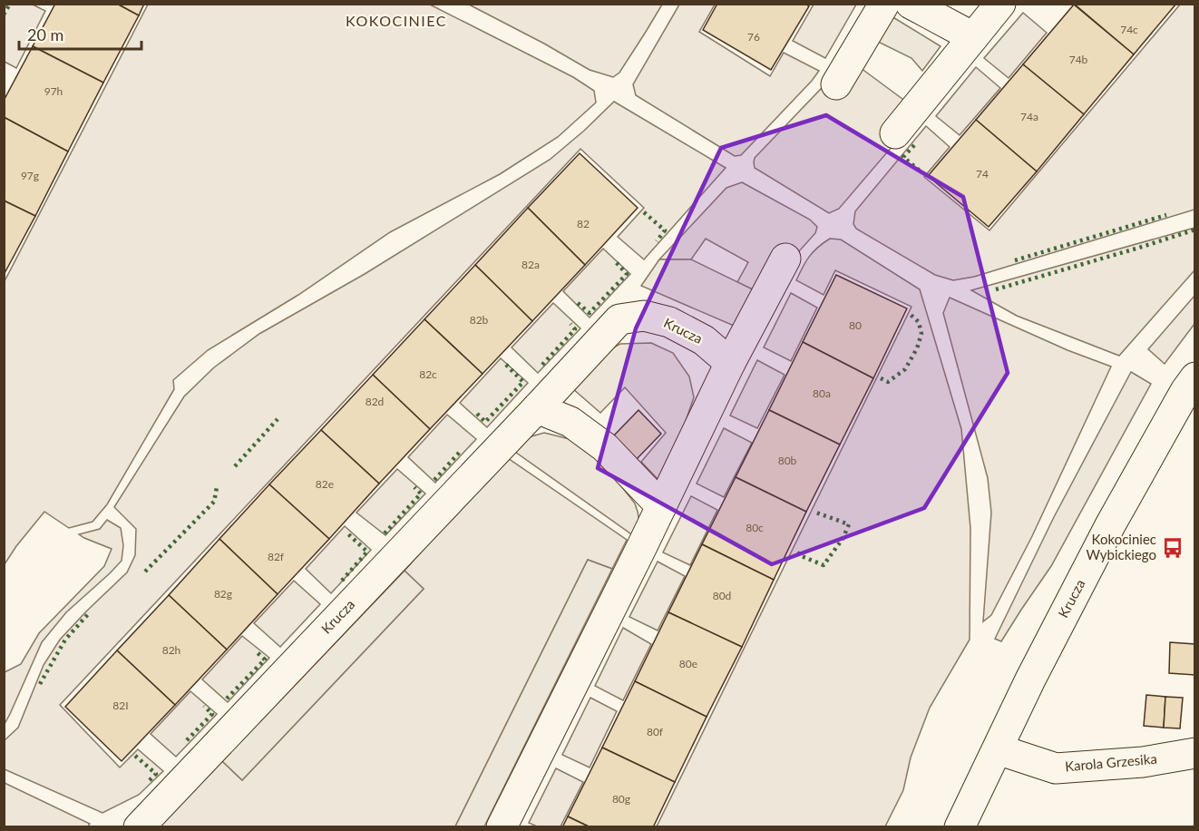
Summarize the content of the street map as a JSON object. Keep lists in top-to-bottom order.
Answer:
{
  "streets": {
    "street": ["Krucza", "Karola Grzesika"]
  },
  "crossings": [
    ["Krucza", "Karola Grzesika"]
  ],
  "districts": ["KOKOCINIEC"],
  "places": {
    "bus stop": ["Kokociniec Wybickiego"]
  },
  "house_numbers": [
    "74c",
    "76",
    "74b",
    "97h",
    "74a",
    "74",
    "97g",
    "82",
    "82a",
    "82b",
    "80",
    "82c",
    "80a",
    "82d",
    "80b",
    "82e",
    "80c",
    "82f",
    "82g",
    "80d",
    "82h",
    "80e",
    "82I",
    "80f",
    "80g"
  ],
  "scale_bar": "20 m"
}
